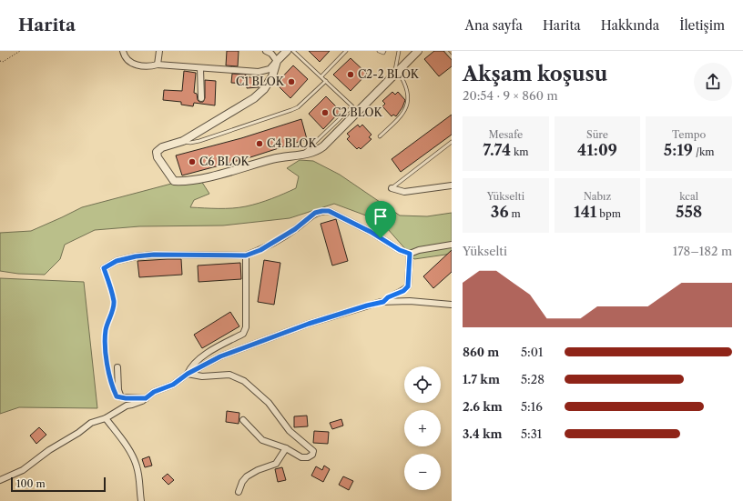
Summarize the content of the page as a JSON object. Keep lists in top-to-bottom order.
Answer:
{
  "places": [
    "C2-2 BLOK",
    "C1 BLOK",
    "C2 BLOK",
    "C4 BLOK",
    "C6 BLOK"
  ],
  "scale_bar": "100 m",
  "page": {
    "header": "Harita",
    "nav": [
      "Ana sayfa",
      "Harita",
      "Hakkında",
      "İletişim"
    ],
    "heading": ["Akşam koşusu", "20:54 · 9 × 860 m"],
    "stats": [
      ["Mesafe", "7.74 km"],
      ["Süre", "41:09"],
      ["Tempo", "5:19 /km"],
      ["Yükselti", "36 m"],
      ["Nabız", "141 bpm"],
      ["kcal", "558"]
    ],
    "chart": ["Yükselti", "178–182 m"],
    "list": [
      {
        "name": "860 m",
        "note": "5:01"
      },
      {
        "name": "1.7 km",
        "note": "5:28"
      },
      {
        "name": "2.6 km",
        "note": "5:16"
      },
      {
        "name": "3.4 km",
        "note": "5:31"
      }
    ],
    "map_buttons": ["+", "−"],
    "scale": "100 m"
  }
}
